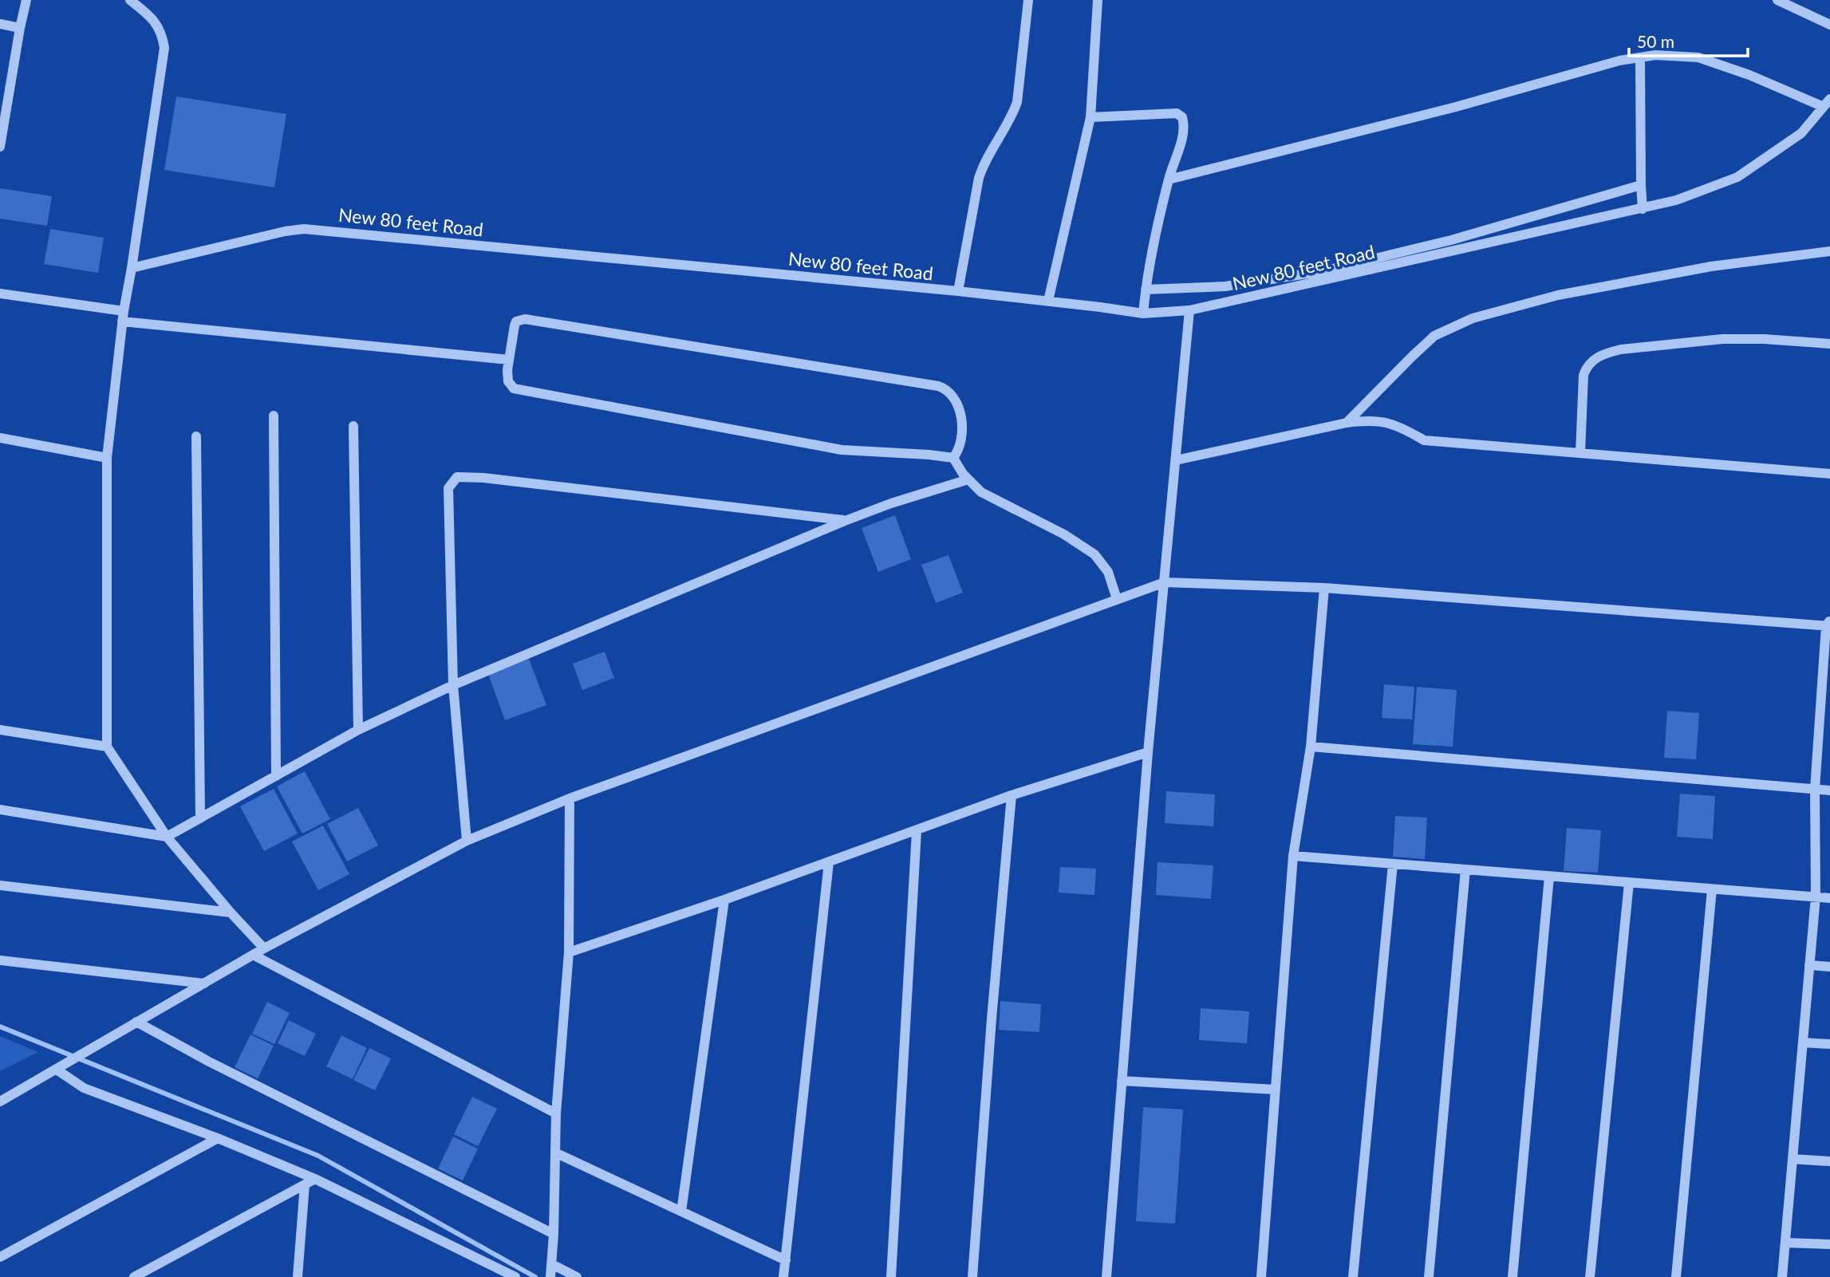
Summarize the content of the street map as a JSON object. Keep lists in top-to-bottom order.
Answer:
{
  "streets": {
    "street": ["New 80 feet Road"]
  },
  "scale_bar": "50 m"
}
